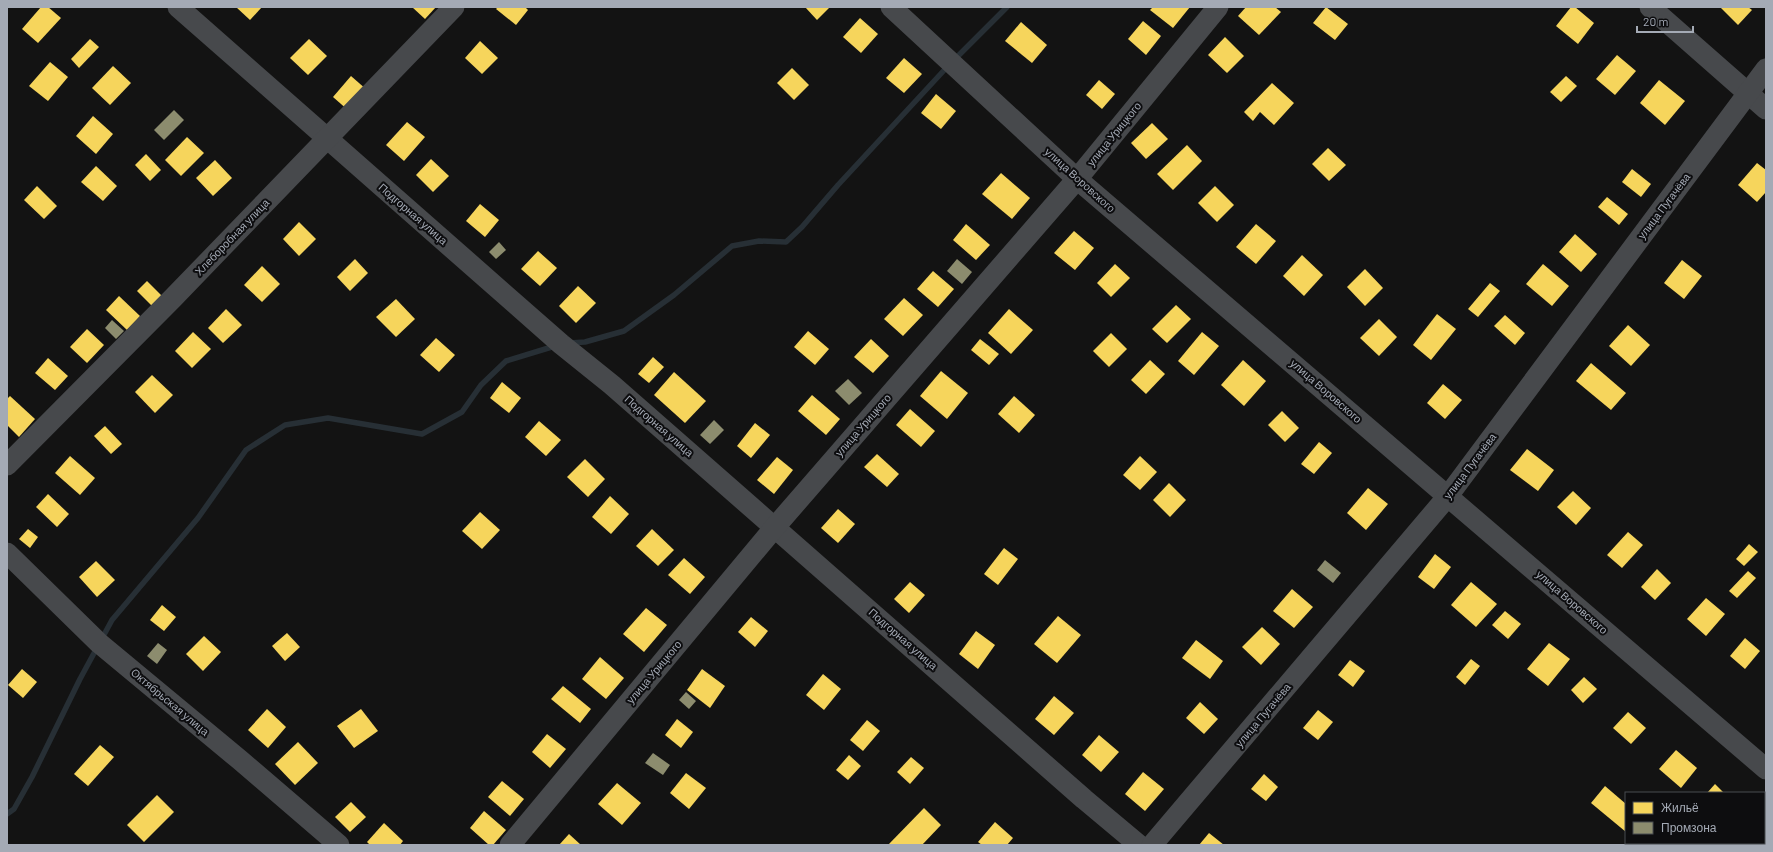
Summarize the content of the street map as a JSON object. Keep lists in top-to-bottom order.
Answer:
{
  "streets": {
    "street": [
      "улица Урицкого",
      "улица Воровского",
      "улица Пугачёва",
      "Подгорная улица",
      "Хлеборобная улица",
      "Октябрьская улица"
    ]
  },
  "crossings": [
    ["улица Урицкого", "улица Воровского"],
    ["улица Урицкого", "Подгорная улица"],
    ["улица Воровского", "улица Пугачёва"],
    ["Подгорная улица", "Хлеборобная улица"]
  ],
  "legend": ["Жильё", "Промзона"],
  "scale_bar": "20 m"
}
